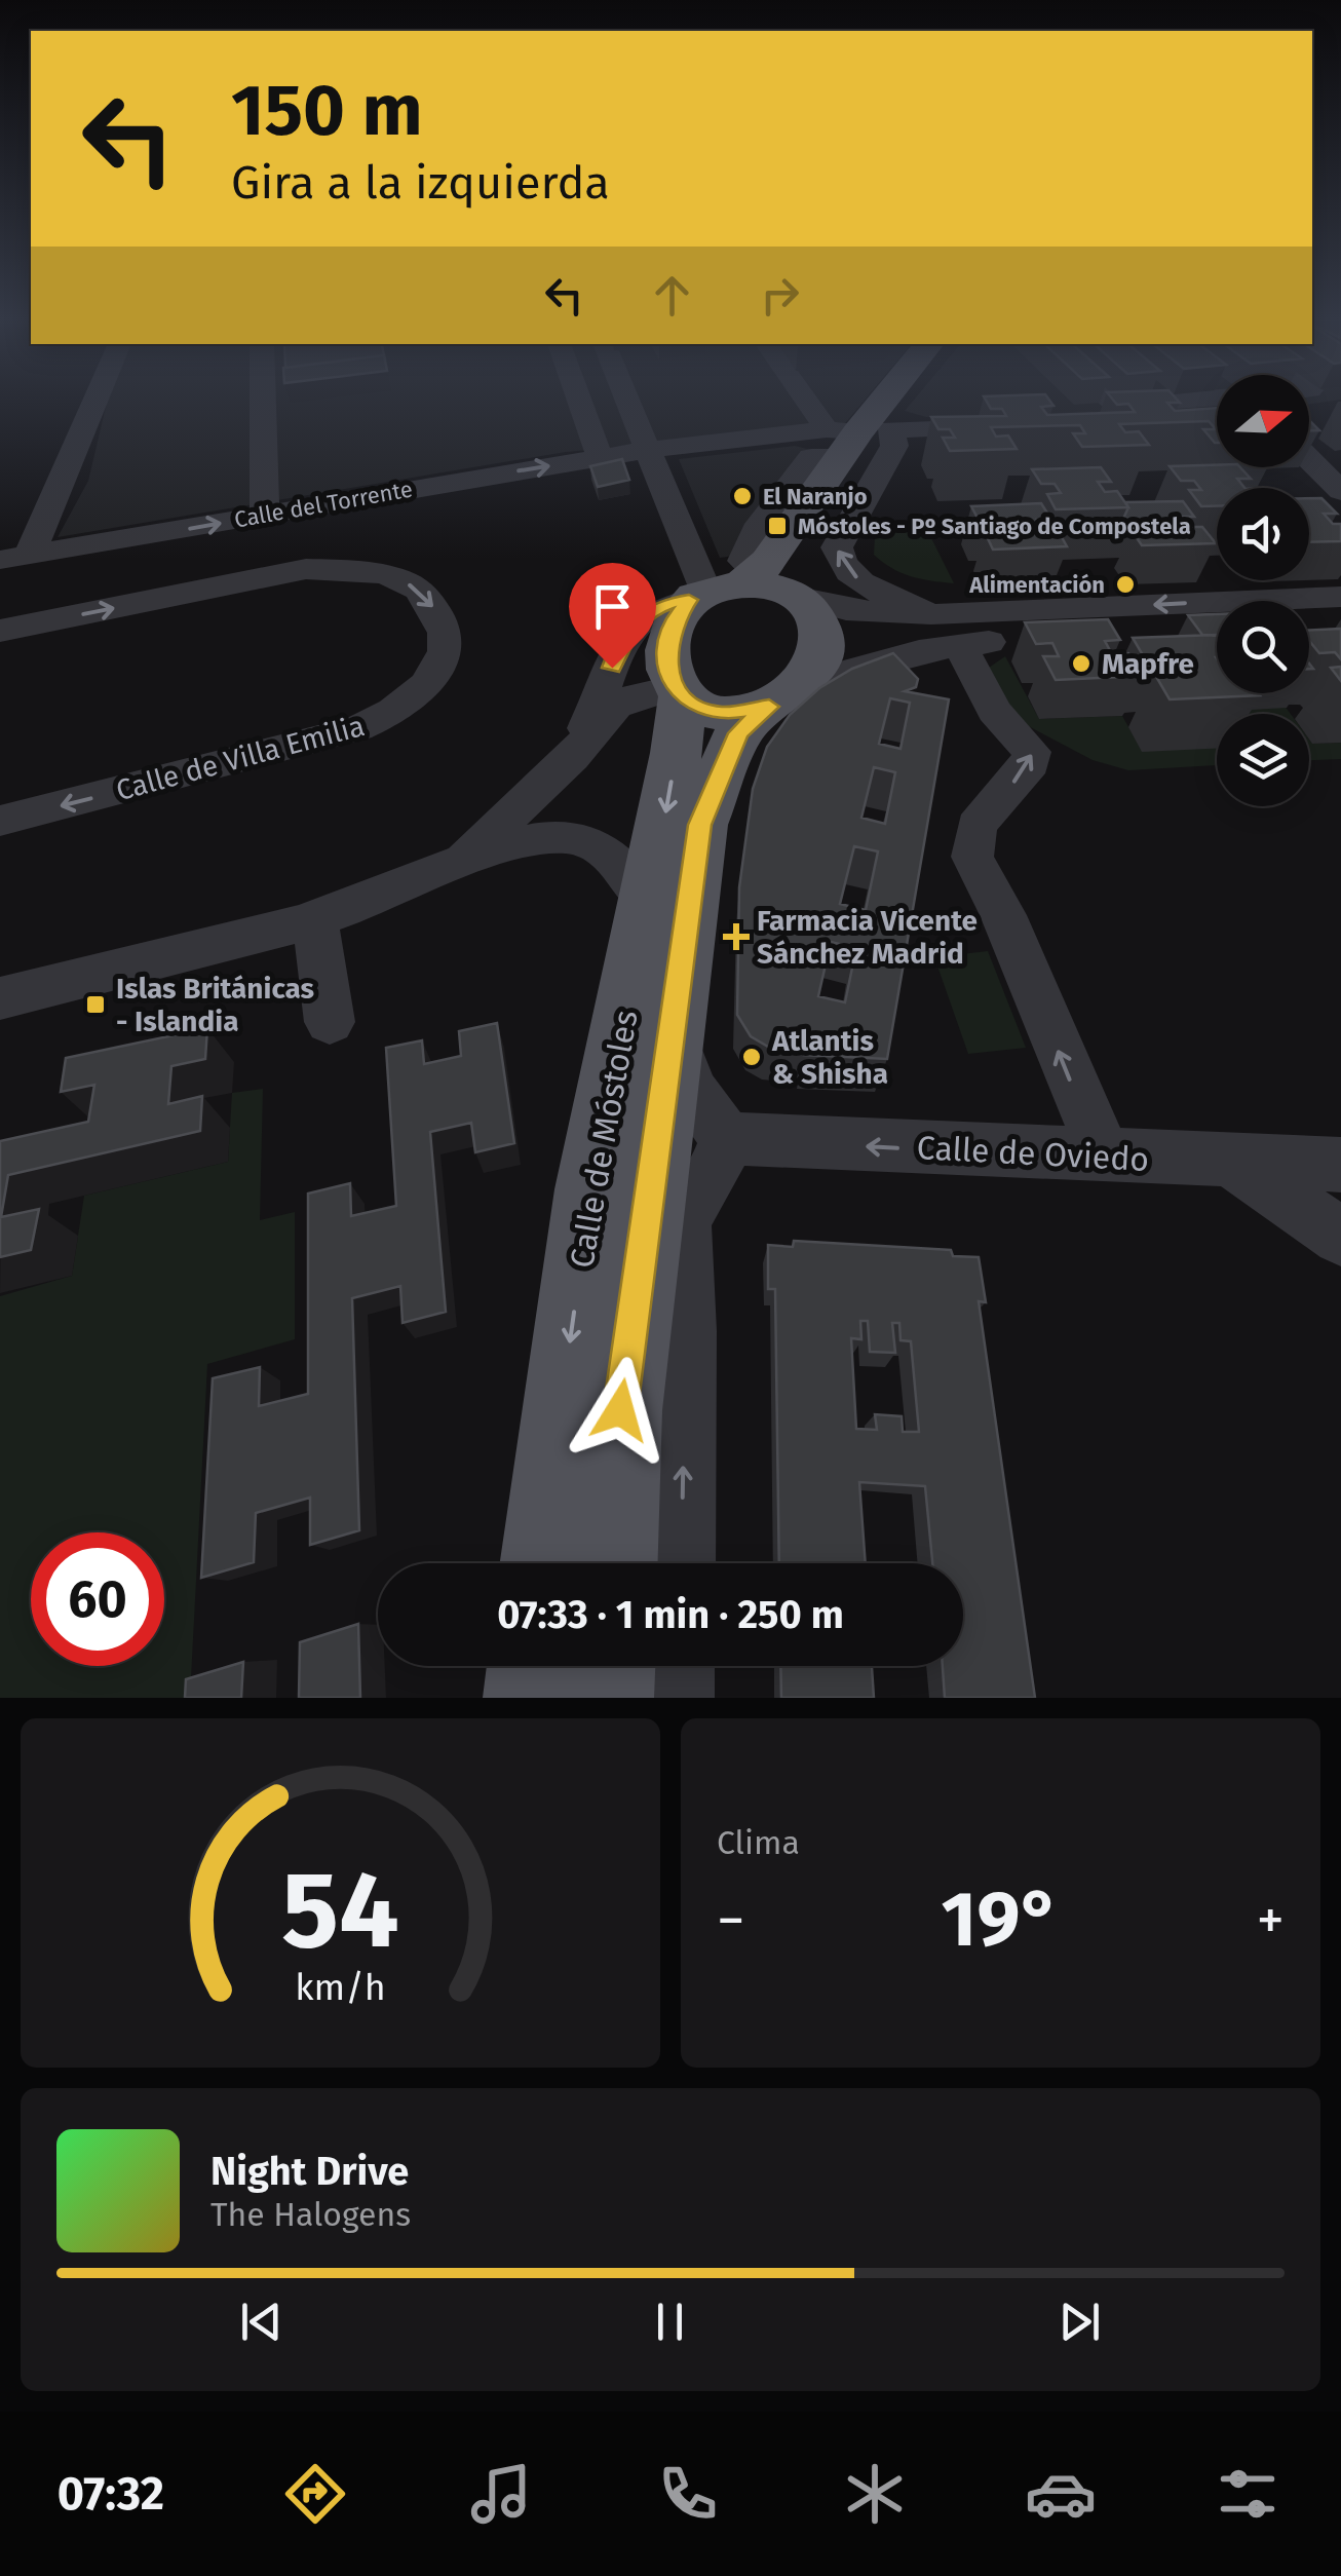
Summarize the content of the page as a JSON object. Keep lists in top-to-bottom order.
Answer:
{
  "streets": {
    "main road": ["Calle de Móstoles"],
    "street": ["Calle del Torrente", "Calle de Villa Emilia", "Calle de Oviedo"]
  },
  "one_way": ["Calle del Torrente", "Calle de Oviedo"],
  "places": {
    "other": [
      "El Naranjo",
      "Alimentación",
      "Mapfre",
      "Atlantis & Shisha"
    ],
    "transit": ["Móstoles - Pº Santiago de Compostela", "Islas Británicas - Islandia"],
    "health": ["Farmacia Vicente Sánchez Madrid"]
  },
  "north": "right",
  "page": {
    "turn": ["150 m", "Gira a la izquierda"],
    "limit": "60",
    "trip": "07:33 · 1 min · 250 m",
    "tile": "Clima",
    "heat": ["−", "19°", "+"],
    "song": ["Night Drive", "The Halogens"],
    "tabs": "07:32",
    "gauge": ["54", "km/h"]
  }
}
